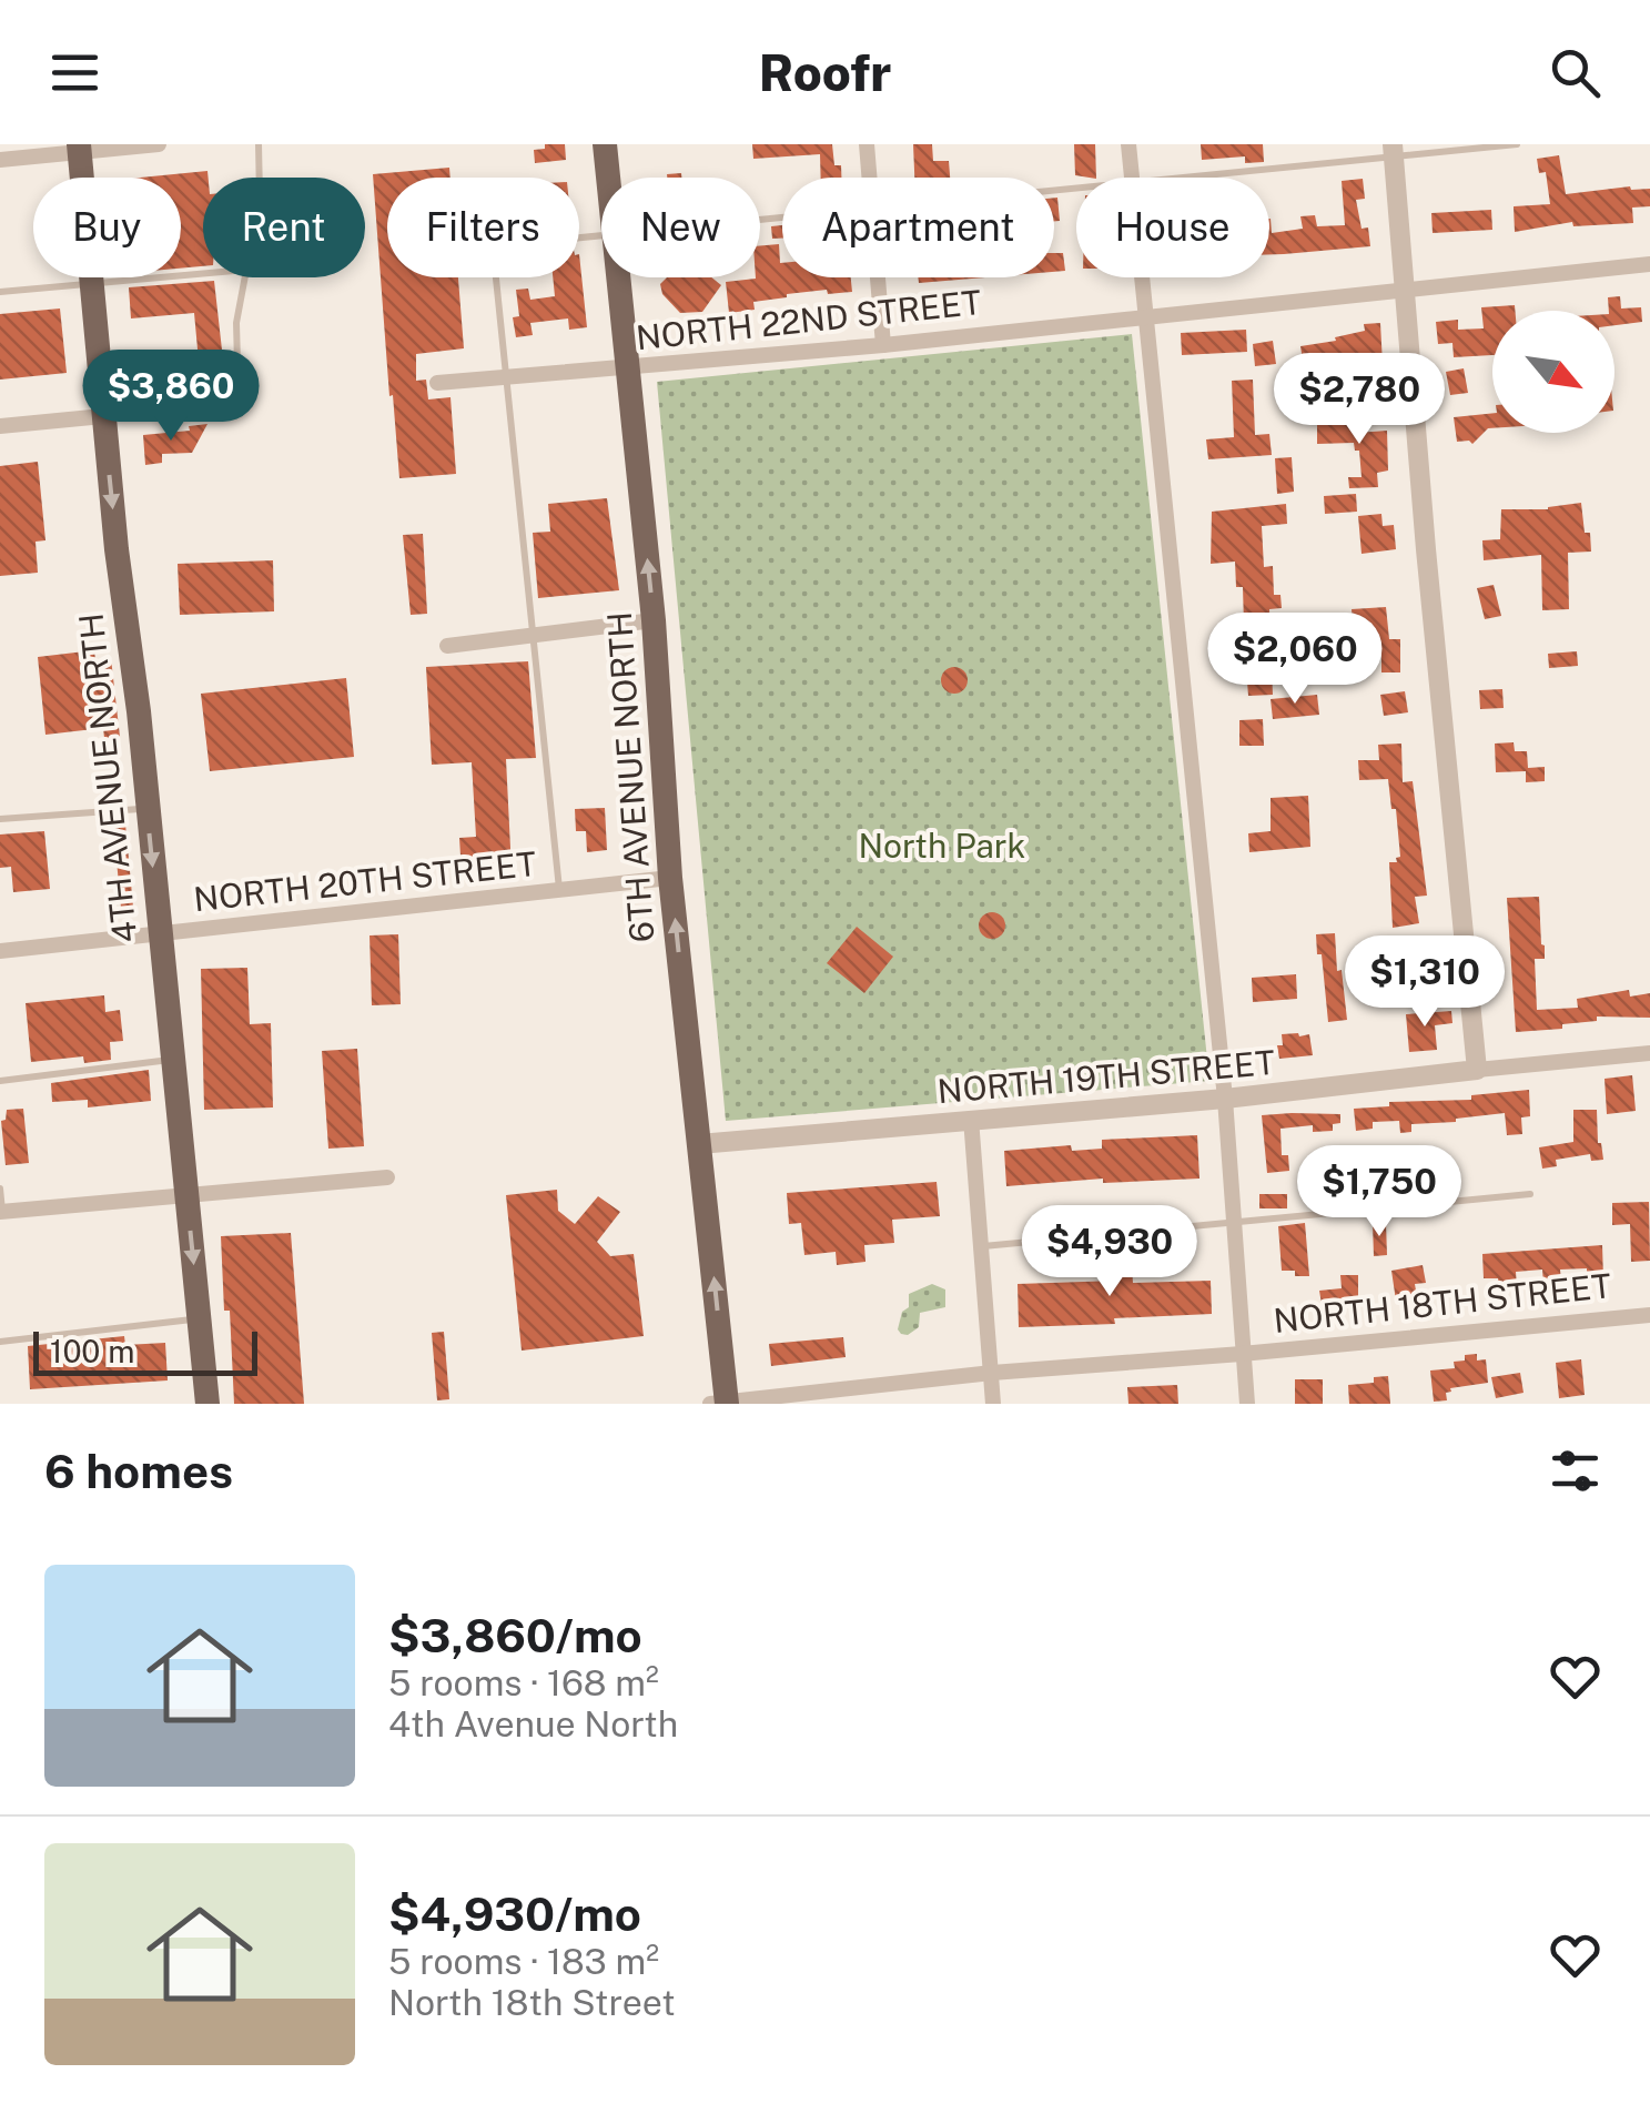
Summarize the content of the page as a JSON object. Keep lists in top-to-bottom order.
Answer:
{
  "streets": {
    "main road": ["6TH AVENUE NORTH", "4TH AVENUE NORTH"],
    "street": [
      "NORTH 22ND STREET",
      "NORTH 20TH STREET",
      "NORTH 19TH STREET",
      "NORTH 18TH STREET"
    ]
  },
  "crossings": [
    ["NORTH 22ND STREET", "6TH AVENUE NORTH"],
    ["6TH AVENUE NORTH", "NORTH 20TH STREET"],
    ["6TH AVENUE NORTH", "NORTH 19TH STREET"],
    ["6TH AVENUE NORTH", "NORTH 18TH STREET"],
    ["4TH AVENUE NORTH", "NORTH 20TH STREET"]
  ],
  "one_way": ["6TH AVENUE NORTH", "4TH AVENUE NORTH"],
  "parks": ["North Park"],
  "scale_bar": "100 m",
  "north": "bottom right",
  "page": {
    "header": "Roofr",
    "chip": [
      "Buy",
      "Rent",
      "Filters",
      "New",
      "Apartment",
      "House"
    ],
    "price": [
      "$3,860",
      "$2,780",
      "$2,060",
      "$1,310",
      "$1,750",
      "$4,930"
    ],
    "scale": "100 m",
    "heading": "6 homes",
    "list": [
      {
        "name": "$3,860/mo",
        "note": "5 rooms · 168 m² · 4th Avenue North"
      },
      {
        "name": "$4,930/mo",
        "note": "5 rooms · 183 m² · North 18th Street"
      }
    ]
  }
}
